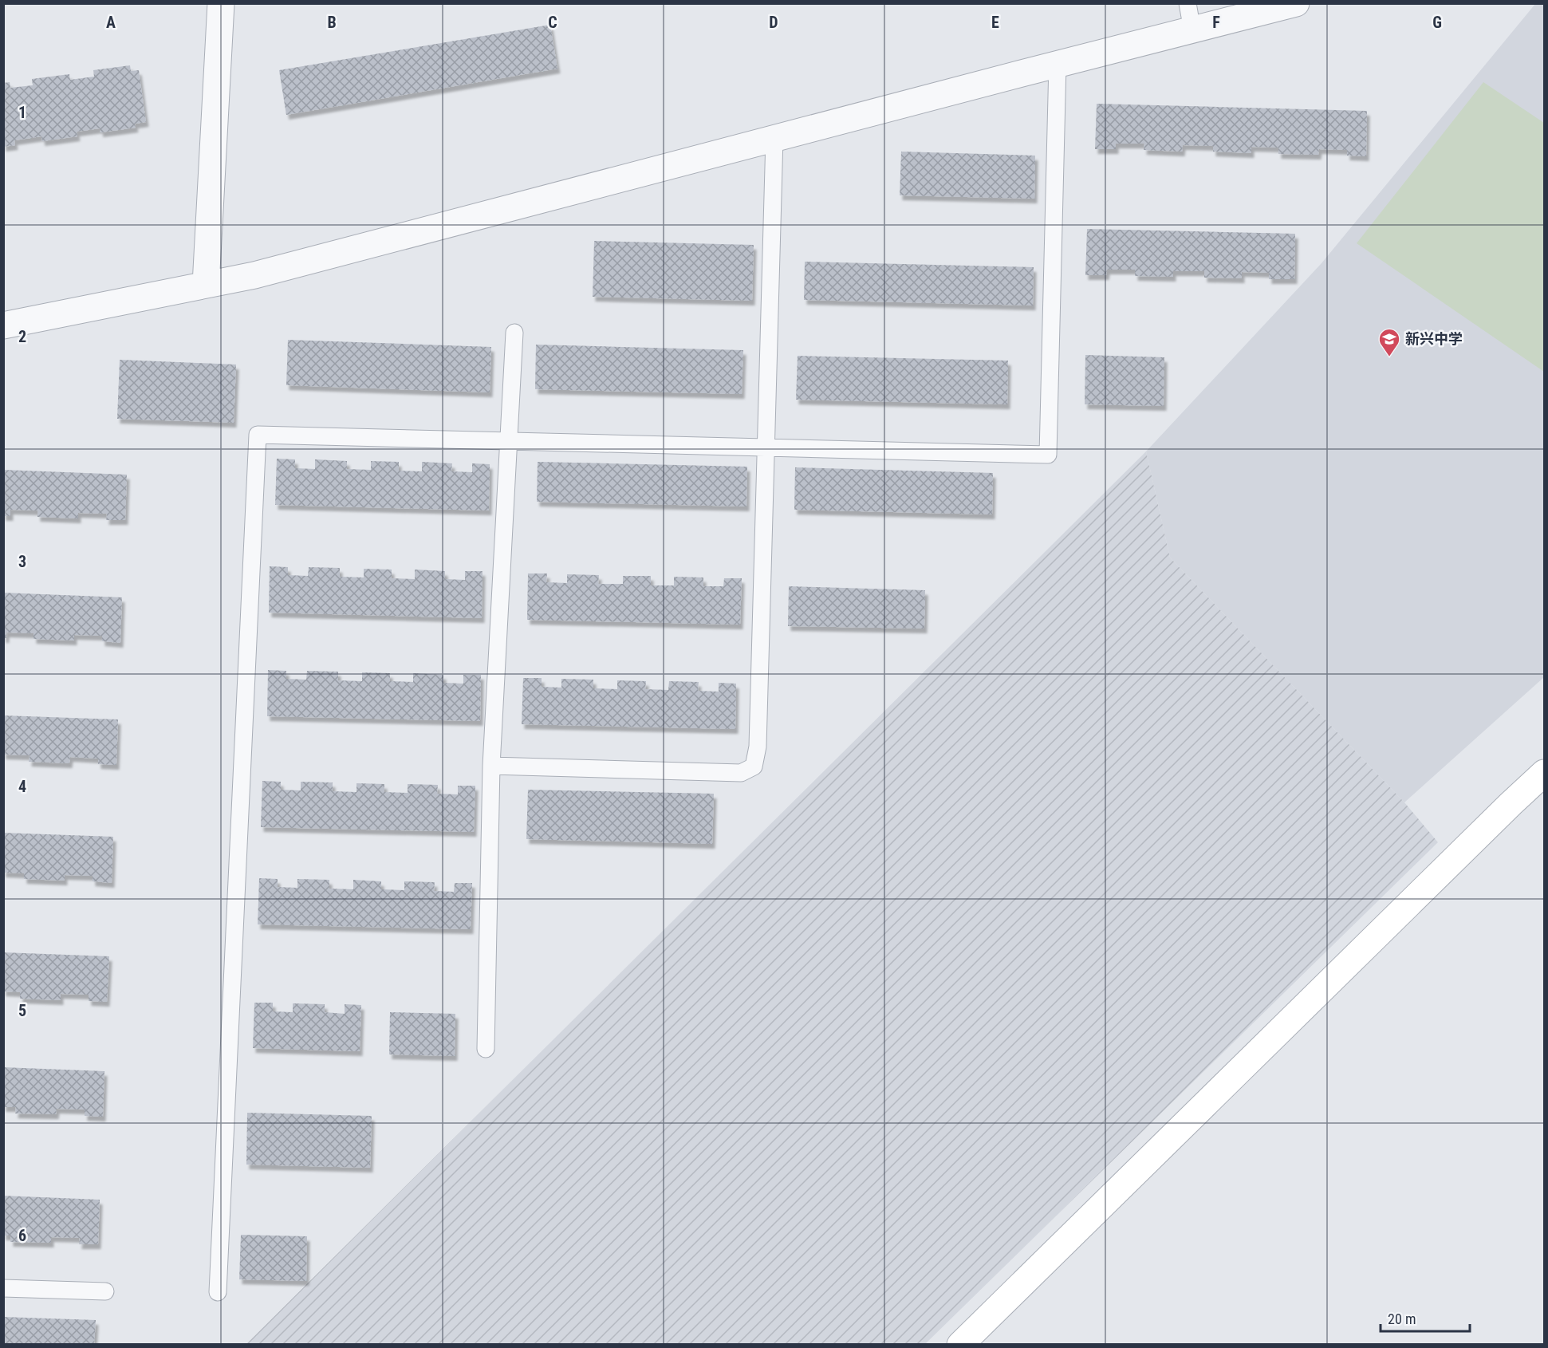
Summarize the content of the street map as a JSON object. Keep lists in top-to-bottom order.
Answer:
{
  "places": {
    "school or university": ["新兴中学"]
  },
  "scale_bar": "20 m",
  "grid": {
    "columns": [
      "A",
      "B",
      "C",
      "D",
      "E",
      "F",
      "G"
    ],
    "rows": [
      "1",
      "2",
      "3",
      "4",
      "5",
      "6"
    ]
  }
}
